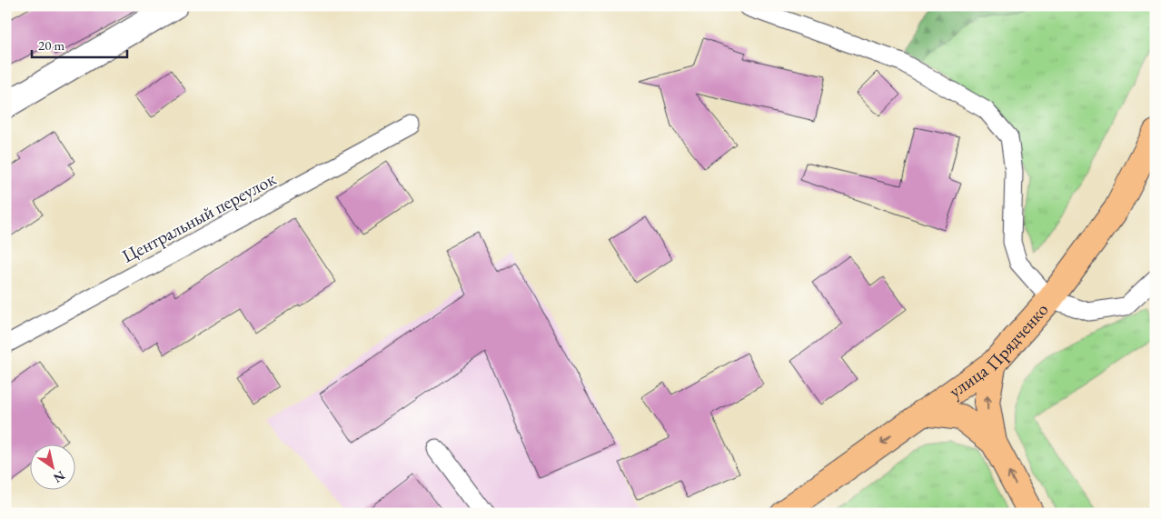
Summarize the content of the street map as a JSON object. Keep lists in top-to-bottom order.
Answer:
{
  "streets": {
    "main road": ["улица Прядченко"],
    "lane": ["Центральный переулок"]
  },
  "scale_bar": "20 m",
  "north": "bottom right"
}
